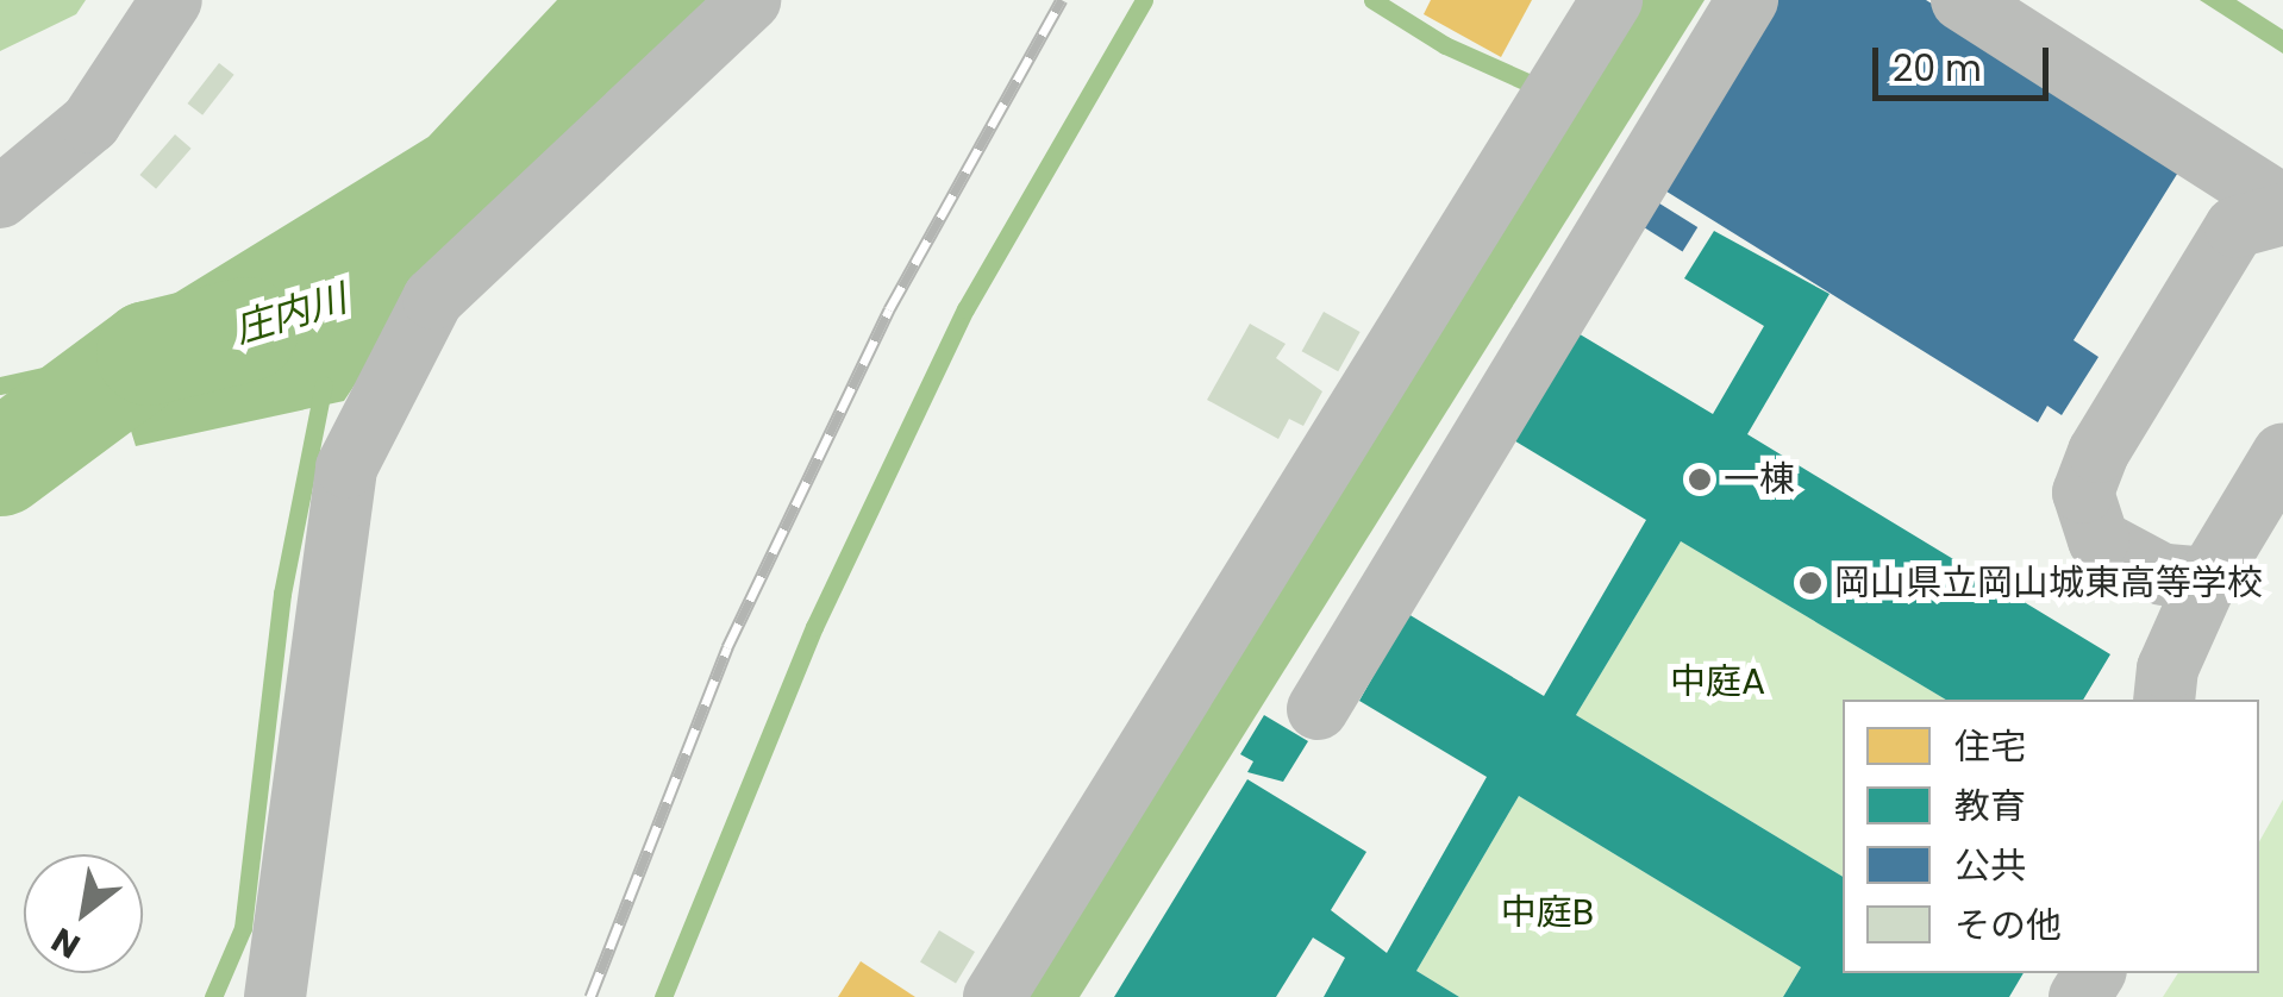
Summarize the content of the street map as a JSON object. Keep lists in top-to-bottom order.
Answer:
{
  "water": ["庄内川"],
  "parks": ["中庭A", "中庭B"],
  "places": ["一棟", "岡山県立岡山城東高等学校"],
  "legend": [
    "住宅",
    "教育",
    "公共",
    "その他"
  ],
  "scale_bar": "20 m",
  "north": "bottom left"
}
